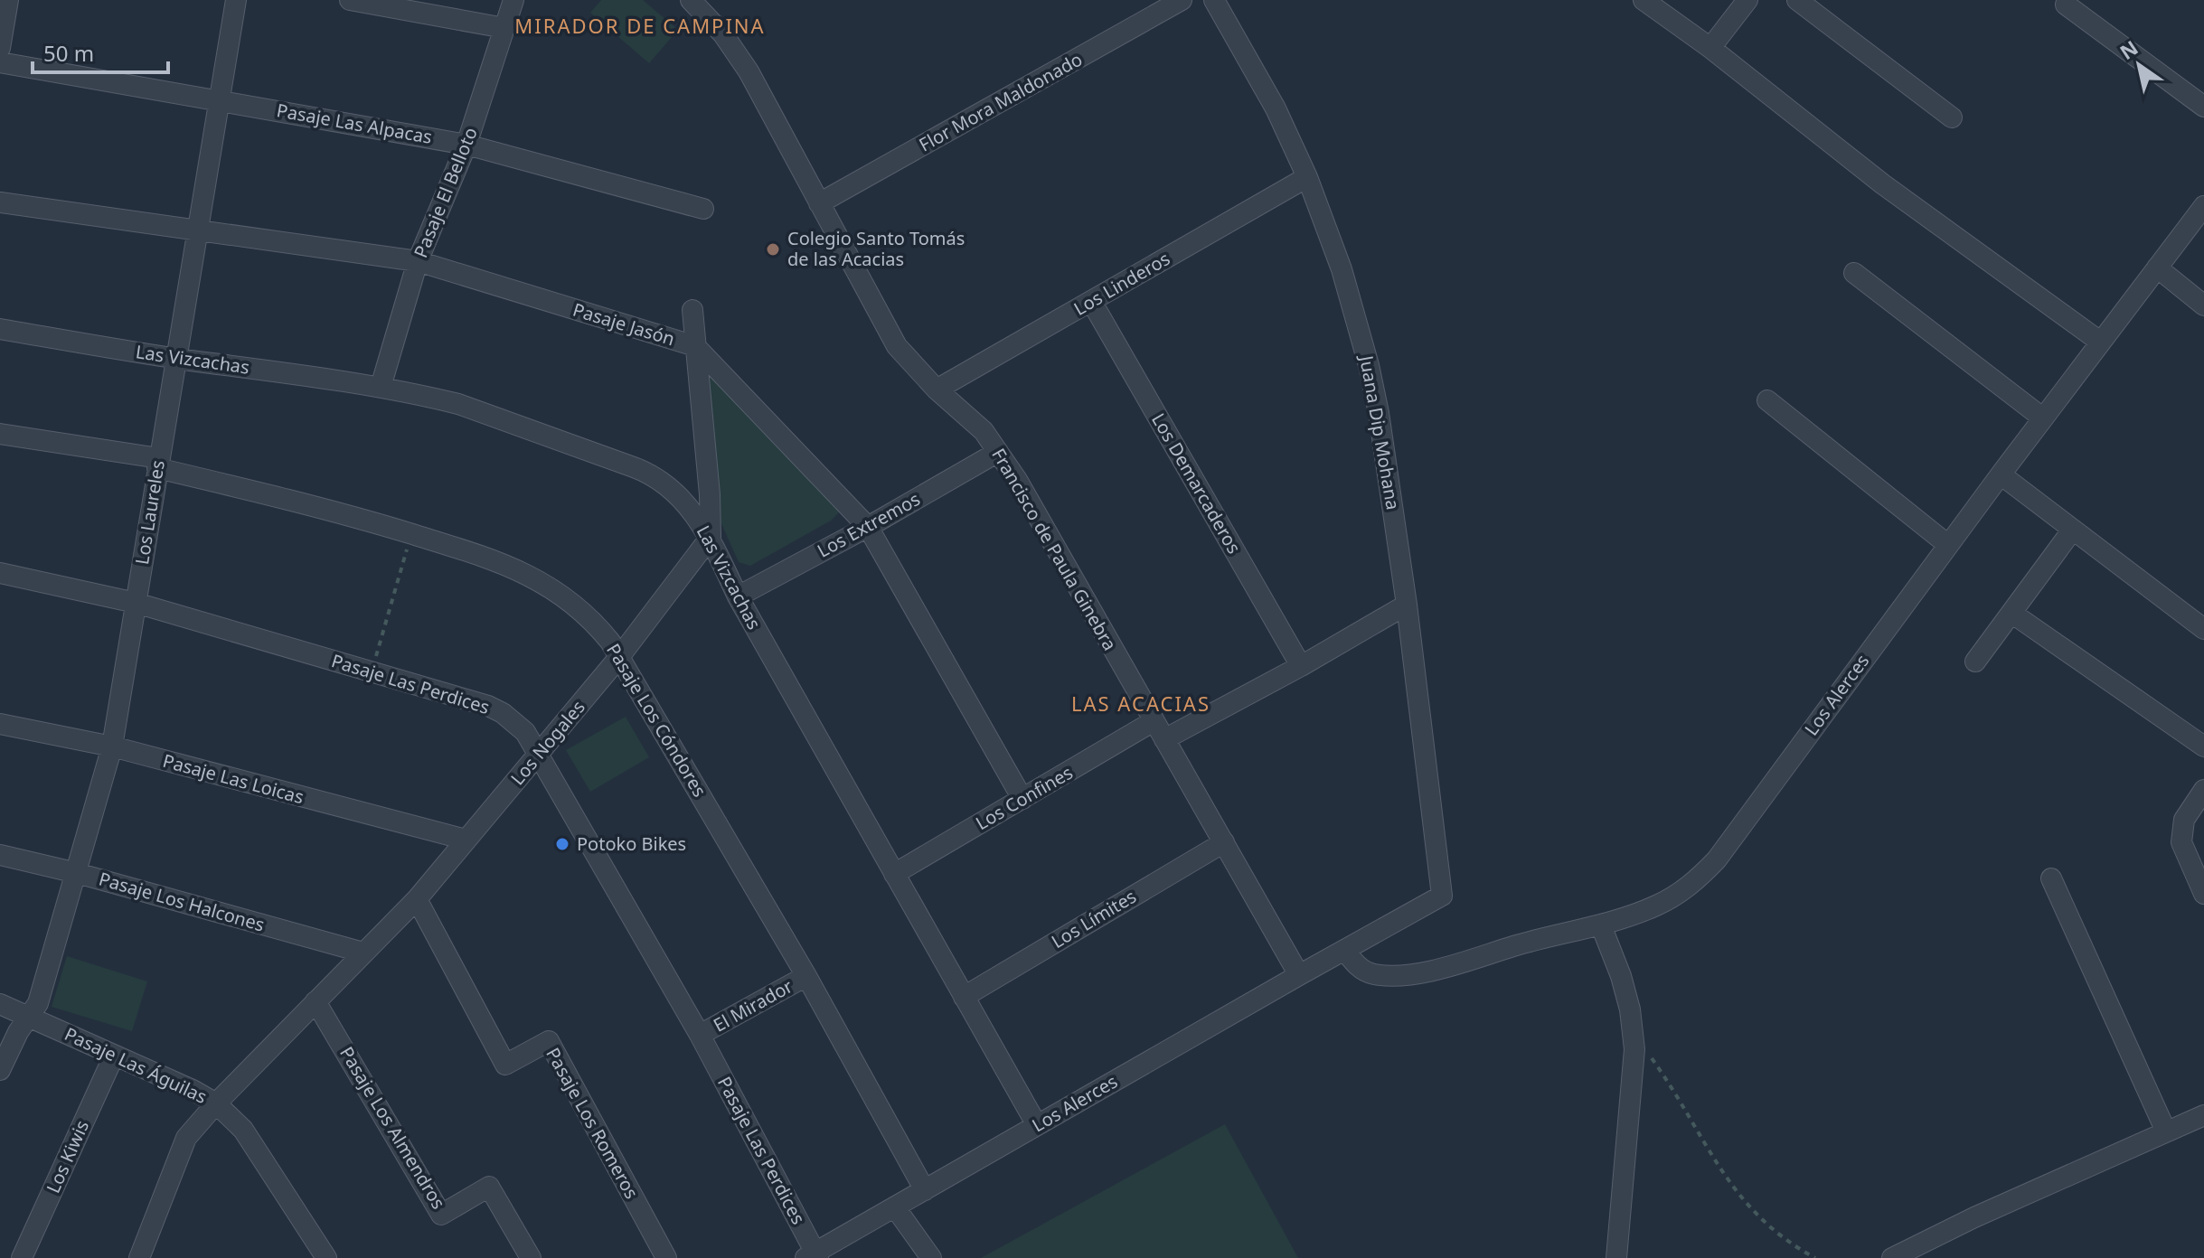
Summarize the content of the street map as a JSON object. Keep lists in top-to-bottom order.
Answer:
{
  "streets": {
    "street": [
      "Flor Mora Maldonado",
      "Pasaje Las Alpacas",
      "Pasaje El Belloto",
      "Los Linderos",
      "Pasaje Jasón",
      "Las Vizcachas",
      "Juana Dip Mohana",
      "Los Demarcaderos",
      "Los Laureles",
      "Los Extremos",
      "Francisco de Paula Ginebra",
      "Pasaje Las Perdices",
      "Los Alerces",
      "Pasaje Los Cóndores",
      "Los Nogales",
      "Pasaje Las Loicas",
      "Los Confines",
      "Pasaje Los Halcones",
      "Los Límites",
      "El Mirador",
      "Pasaje Las Águilas",
      "Pasaje Los Romeros",
      "Pasaje Los Almendros",
      "Los Kiwis"
    ]
  },
  "crossings": [
    ["Flor Mora Maldonado", "Francisco de Paula Ginebra"],
    ["Pasaje Las Alpacas", "Pasaje El Belloto"],
    ["Pasaje Las Alpacas", "Los Laureles"],
    ["Pasaje El Belloto", "Pasaje Jasón"],
    ["Pasaje El Belloto", "Las Vizcachas"],
    ["Los Linderos", "Juana Dip Mohana"],
    ["Los Linderos", "Los Demarcaderos"],
    ["Los Linderos", "Francisco de Paula Ginebra"],
    ["Pasaje Jasón", "Los Laureles"],
    ["Pasaje Jasón", "Los Extremos"],
    ["Pasaje Jasón", "Los Confines"],
    ["Las Vizcachas", "Los Laureles"],
    ["Las Vizcachas", "Los Extremos"],
    ["Las Vizcachas", "Los Alerces"],
    ["Las Vizcachas", "Los Nogales"],
    ["Las Vizcachas", "Los Confines"],
    ["Las Vizcachas", "Los Límites"],
    ["Juana Dip Mohana", "Los Alerces"],
    ["Los Laureles", "Pasaje Las Perdices"],
    ["Los Laureles", "Pasaje Los Cóndores"],
    ["Los Laureles", "Pasaje Las Loicas"],
    ["Los Laureles", "Pasaje Los Halcones"],
    ["Los Laureles", "Pasaje Las Águilas"],
    ["Los Extremos", "Francisco de Paula Ginebra"],
    ["Francisco de Paula Ginebra", "Los Alerces"],
    ["Francisco de Paula Ginebra", "Los Confines"],
    ["Francisco de Paula Ginebra", "Los Límites"],
    ["Pasaje Las Perdices", "Los Alerces"],
    ["Pasaje Las Perdices", "Los Nogales"],
    ["Pasaje Las Perdices", "El Mirador"],
    ["Los Alerces", "Pasaje Los Cóndores"],
    ["Pasaje Los Cóndores", "Los Nogales"],
    ["Pasaje Los Cóndores", "El Mirador"],
    ["Los Nogales", "Pasaje Las Loicas"],
    ["Los Nogales", "Pasaje Los Halcones"],
    ["Los Nogales", "Pasaje Las Águilas"],
    ["Los Nogales", "Pasaje Los Romeros"],
    ["Los Nogales", "Pasaje Los Almendros"],
    ["Pasaje Las Águilas", "Los Kiwis"]
  ],
  "districts": ["MIRADOR DE CAMPINA", "LAS ACACIAS"],
  "places": ["Colegio Santo Tomás de las Acacias", "Potoko Bikes"],
  "scale_bar": "50 m",
  "north": "top left"
}
